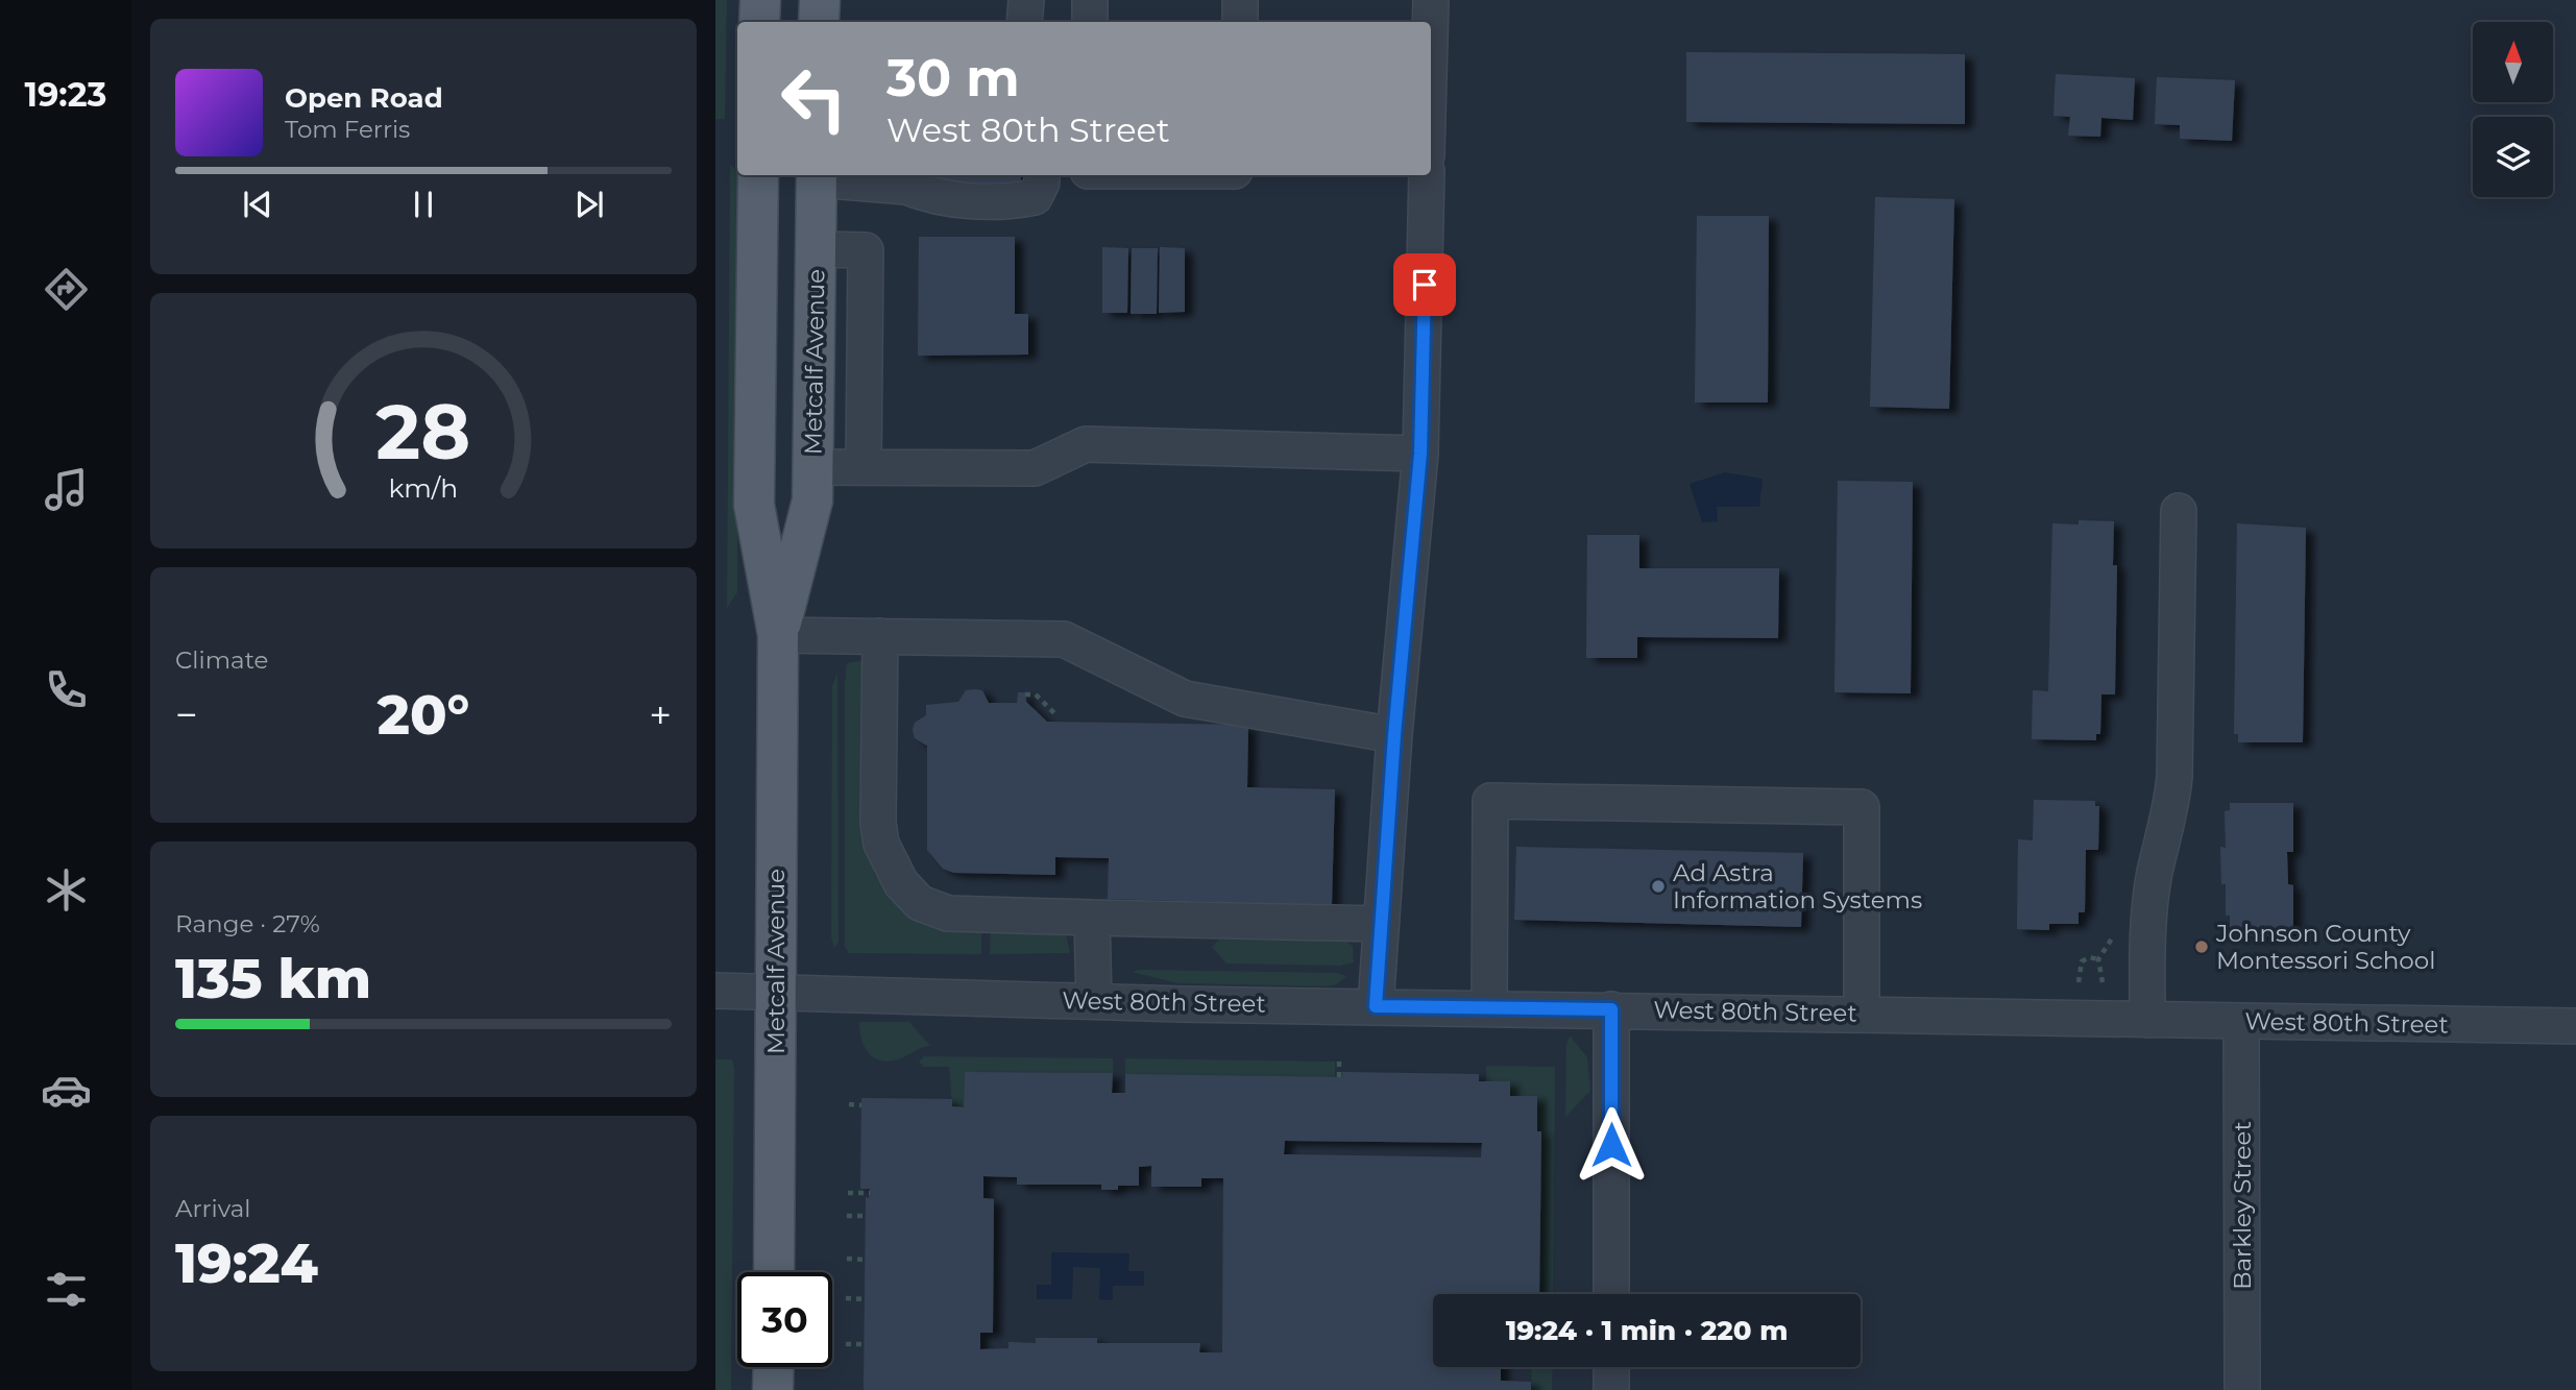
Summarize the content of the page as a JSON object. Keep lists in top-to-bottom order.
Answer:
{
  "streets": {
    "main road": ["Metcalf Avenue"],
    "street": ["West 80th Street", "Barkley Street"]
  },
  "crossings": [
    ["Metcalf Avenue", "West 80th Street"],
    ["West 80th Street", "Barkley Street"]
  ],
  "places": ["Ad Astra Information Systems", "Johnson County Montessori School"],
  "north": "top",
  "page": {
    "tabs": "19:23",
    "turn": ["30 m", "West 80th Street"],
    "song": ["Open Road", "Tom Ferris"],
    "tile": [
      "Climate",
      ["Range · 27%", "135 km"],
      ["Arrival", "19:24"]
    ],
    "heat": ["−", "20°", "+"],
    "limit": "30",
    "trip": "19:24 · 1 min · 220 m",
    "gauge": ["28", "km/h"]
  }
}
